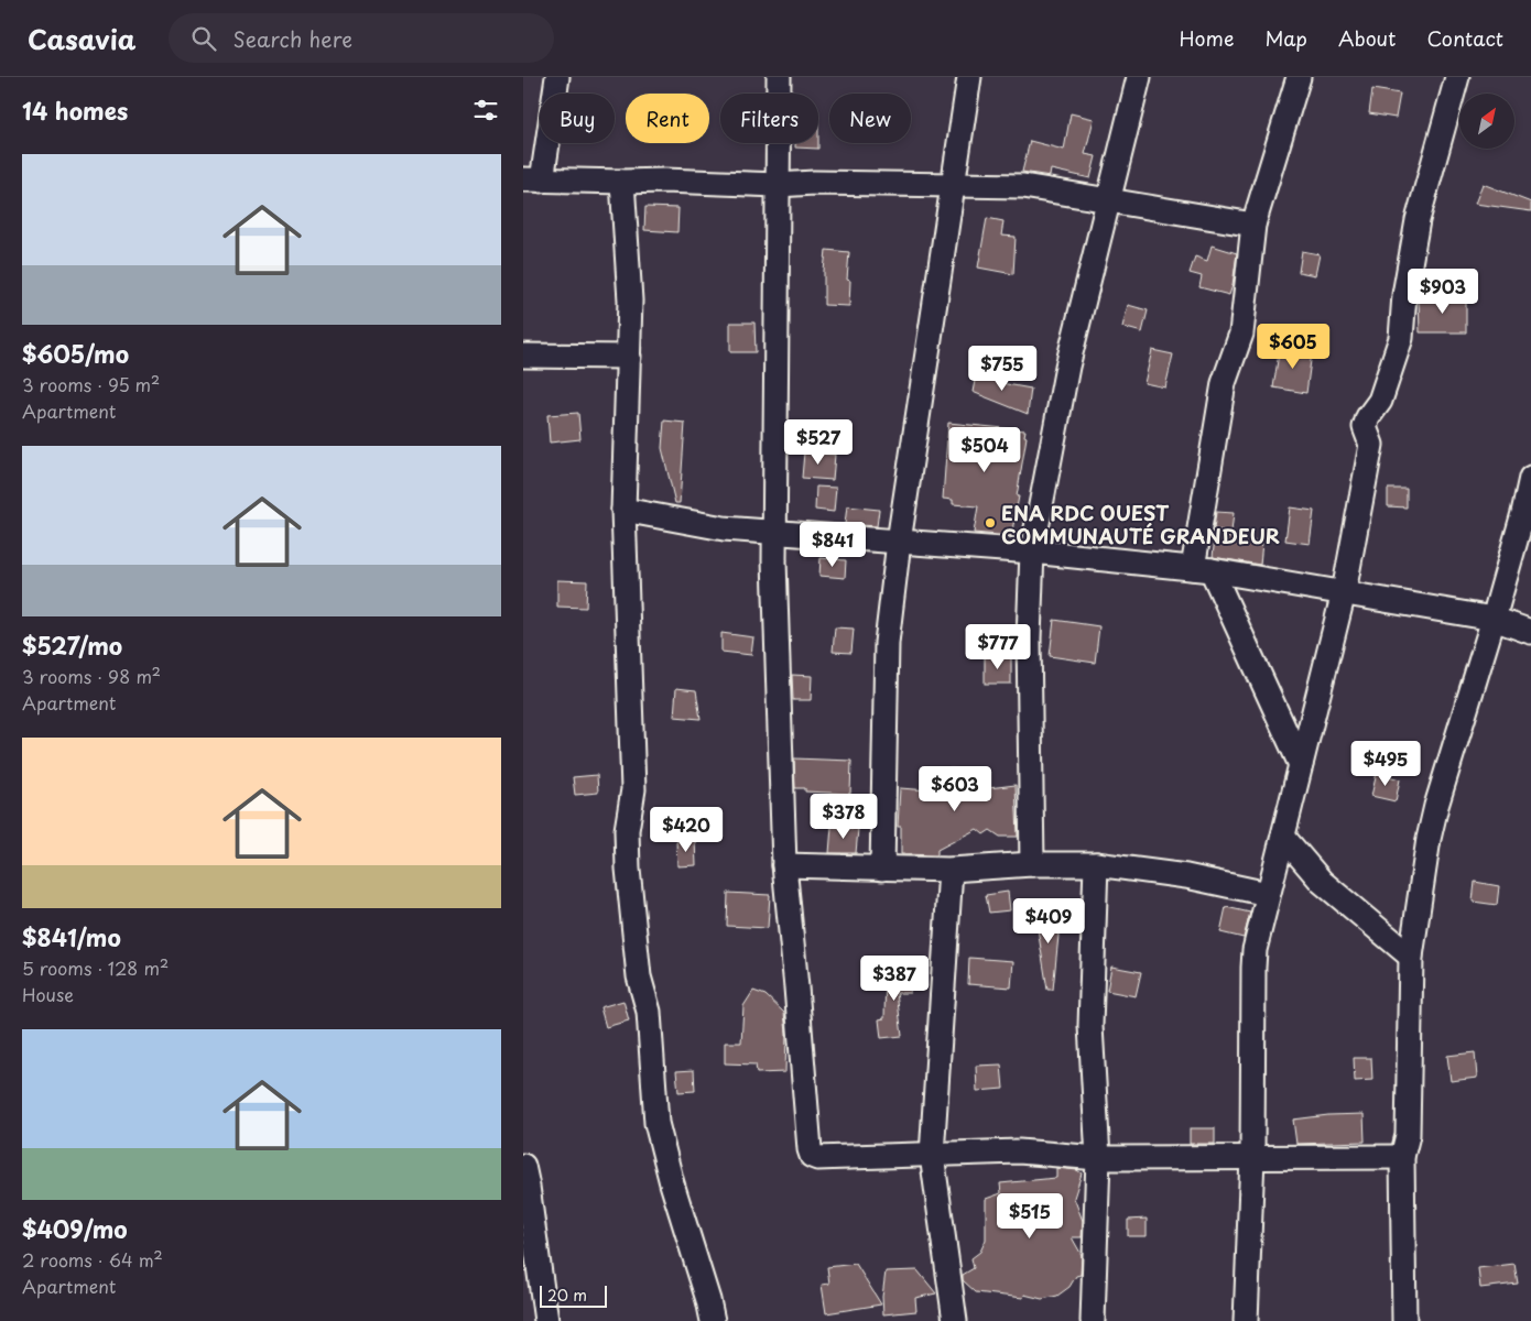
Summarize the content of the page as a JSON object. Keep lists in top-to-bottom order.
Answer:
{
  "places": ["ENA RDC OUEST COMMUNAUTÉ GRANDEUR"],
  "scale_bar": "20 m",
  "north": "top right",
  "page": {
    "header": "Casavia",
    "search": "Search here",
    "nav": [
      "Home",
      "Map",
      "About",
      "Contact"
    ],
    "heading": "14 homes",
    "chip": [
      "Buy",
      "Rent",
      "Filters",
      "New"
    ],
    "list": [
      {
        "name": "$605/mo",
        "note": "3 rooms · 95 m² · Apartment"
      },
      {
        "name": "$527/mo",
        "note": "3 rooms · 98 m² · Apartment"
      },
      {
        "name": "$841/mo",
        "note": "5 rooms · 128 m² · House"
      },
      {
        "name": "$409/mo",
        "note": "2 rooms · 64 m² · Apartment"
      }
    ],
    "price": [
      "$903",
      "$605",
      "$755",
      "$527",
      "$504",
      "$841",
      "$777",
      "$495",
      "$603",
      "$378",
      "$420",
      "$409",
      "$387",
      "$515"
    ],
    "scale": "20 m"
  }
}
